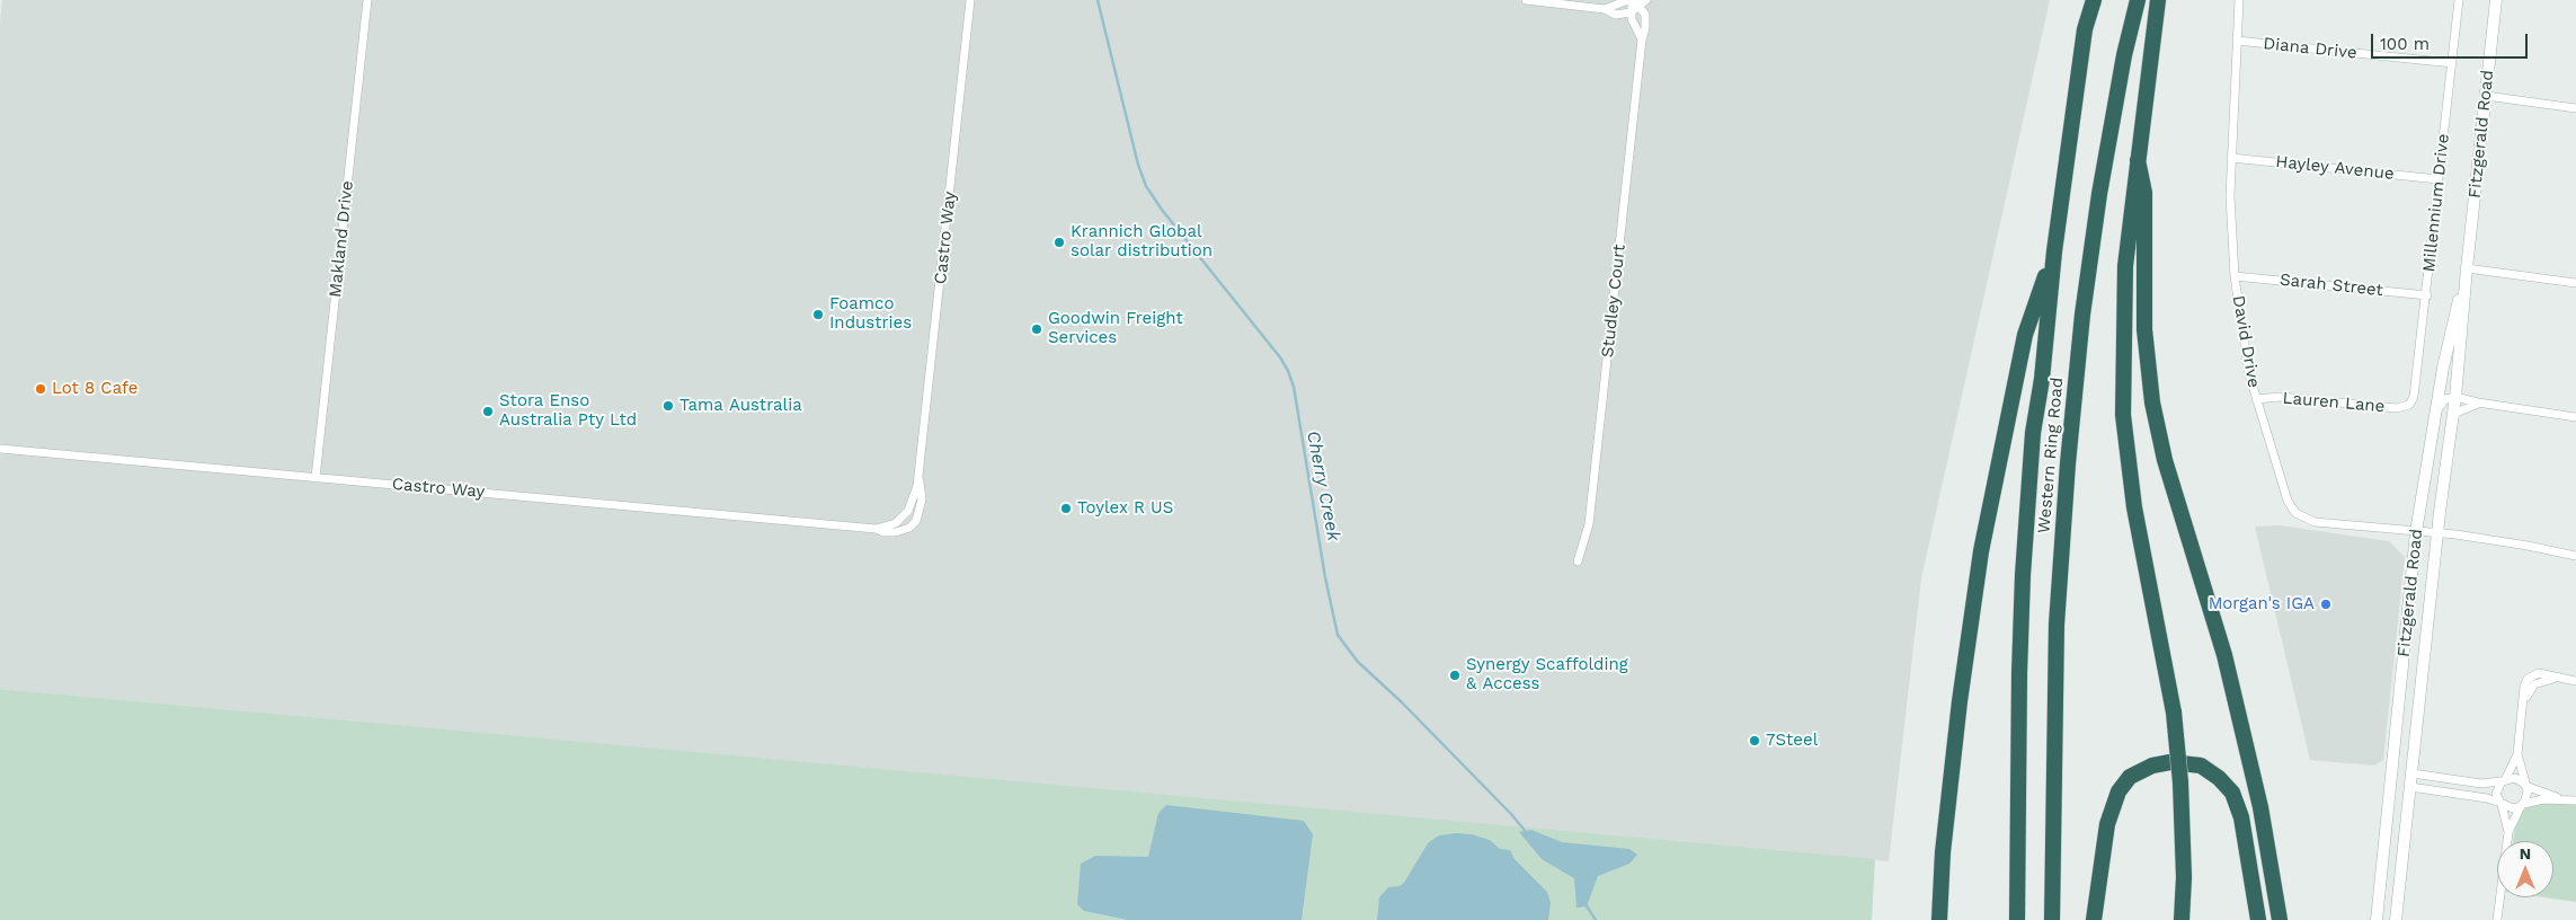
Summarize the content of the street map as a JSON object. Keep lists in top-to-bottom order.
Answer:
{
  "streets": {
    "highway": ["Western Ring Road"],
    "street": [
      "Diana Drive",
      "Fitzgerald Road",
      "Hayley Avenue",
      "Millennium Drive",
      "Castro Way",
      "Makland Drive",
      "Sarah Street",
      "Studley Court",
      "David Drive",
      "Lauren Lane"
    ]
  },
  "crossings": [
    ["Diana Drive", "Millennium Drive"],
    ["Diana Drive", "David Drive"],
    ["Fitzgerald Road", "David Drive"],
    ["Hayley Avenue", "Millennium Drive"],
    ["Hayley Avenue", "David Drive"],
    ["Millennium Drive", "Sarah Street"],
    ["Millennium Drive", "Lauren Lane"],
    ["Castro Way", "Makland Drive"],
    ["Sarah Street", "David Drive"],
    ["David Drive", "Lauren Lane"]
  ],
  "water": ["Cherry Creek"],
  "places": [
    "Krannich Global solar distribution",
    "Foamco Industries",
    "Goodwin Freight Services",
    "Lot 8 Cafe",
    "Tama Australia",
    "Stora Enso Australia Pty Ltd",
    "Toylex R US",
    "Morgan's IGA",
    "Synergy Scaffolding & Access",
    "7Steel"
  ],
  "scale_bar": "100 m",
  "north": "top"
}
